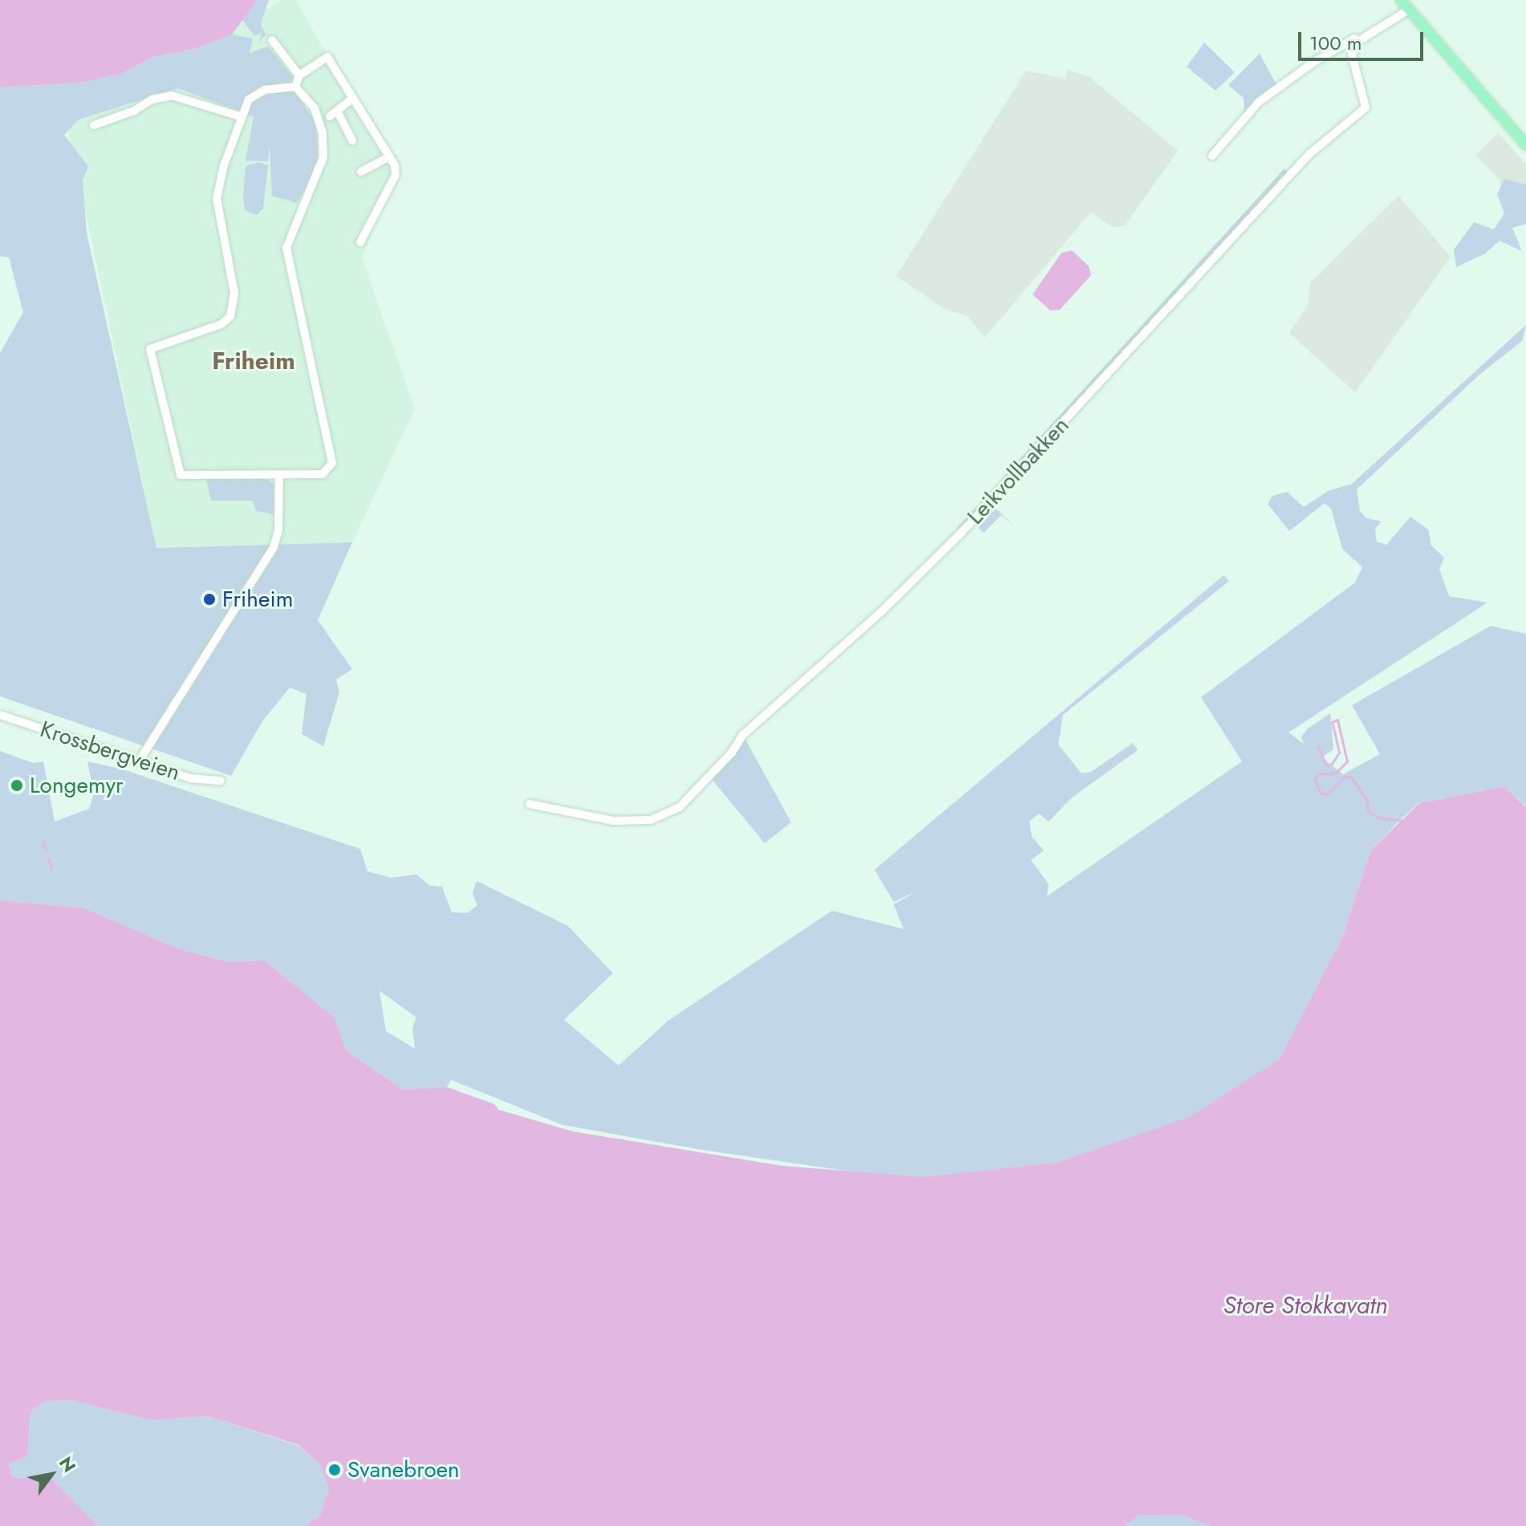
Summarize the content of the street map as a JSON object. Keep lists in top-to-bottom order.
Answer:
{
  "streets": {
    "street": ["Leikvollbakken", "Krossbergveien"]
  },
  "districts": ["Friheim"],
  "water": ["Store Stokkavatn"],
  "places": ["Friheim", "Longemyr", "Svanebroen"],
  "scale_bar": "100 m",
  "north": "top right"
}
